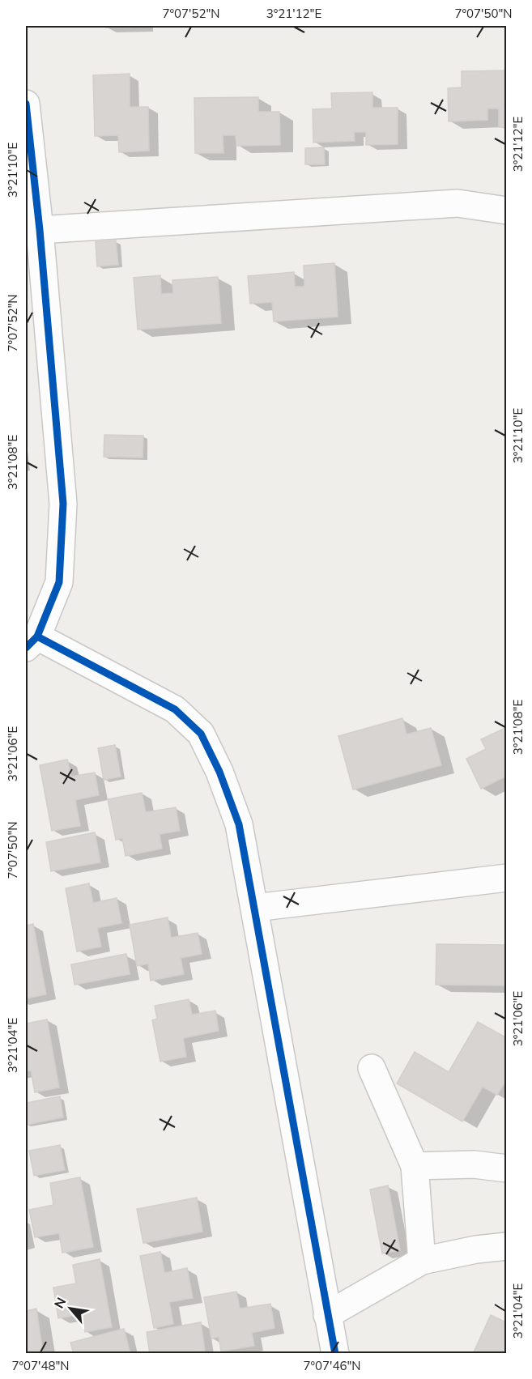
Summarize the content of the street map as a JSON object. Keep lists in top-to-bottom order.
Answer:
{
  "north": "top left",
  "coordinates": [
    "7°07'52\"N",
    "3°21'12\"E",
    "7°07'50\"N",
    "3°21'10\"E",
    "3°21'08\"E",
    "3°21'06\"E",
    "3°21'04\"E",
    "7°07'48\"N",
    "7°07'46\"N"
  ]
}
